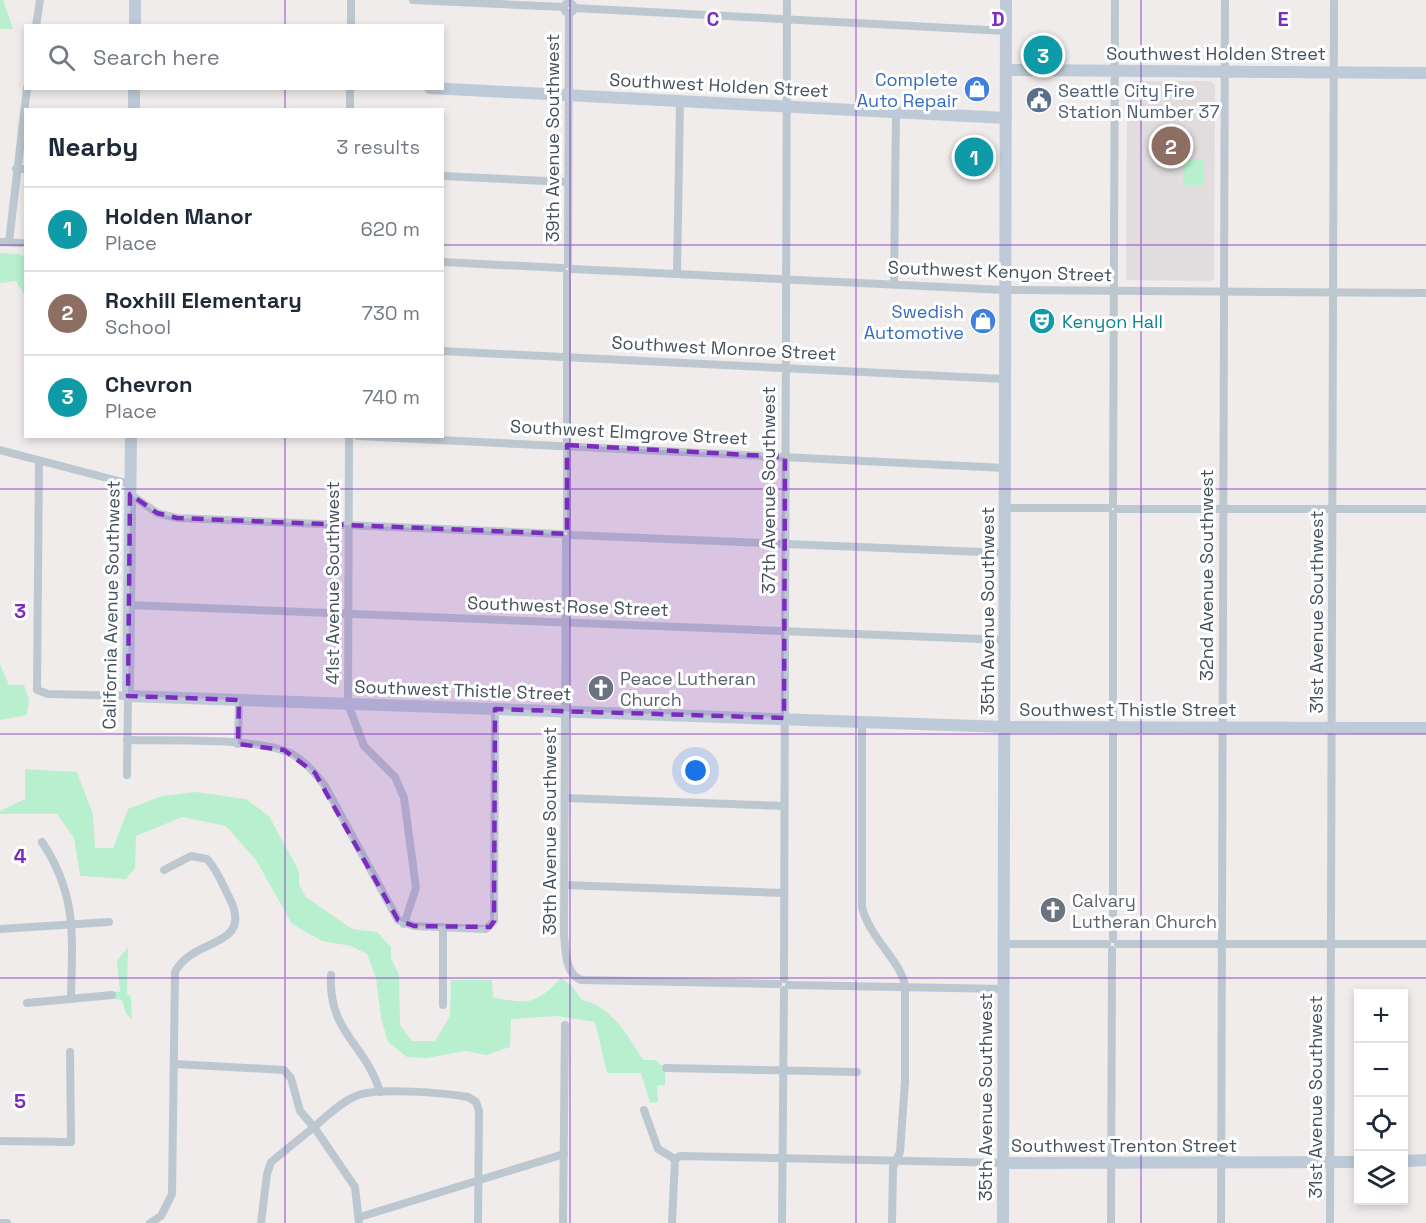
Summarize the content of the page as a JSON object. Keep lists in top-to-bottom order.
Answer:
{
  "streets": {
    "main road": [
      "Southwest Holden Street",
      "California Avenue Southwest",
      "35th Avenue Southwest",
      "Southwest Thistle Street",
      "Southwest Trenton Street"
    ],
    "street": [
      "39th Avenue Southwest",
      "Southwest Kenyon Street",
      "Southwest Monroe Street",
      "Southwest Elmgrove Street",
      "37th Avenue Southwest",
      "32nd Avenue Southwest",
      "41st Avenue Southwest",
      "Southwest Rose Street",
      "31st Avenue Southwest"
    ]
  },
  "crossings": [
    ["Southwest Holden Street", "39th Avenue Southwest"],
    ["Southwest Holden Street", "37th Avenue Southwest"],
    ["Southwest Holden Street", "32nd Avenue Southwest"],
    ["Southwest Holden Street", "35th Avenue Southwest"],
    ["Southwest Holden Street", "31st Avenue Southwest"],
    ["39th Avenue Southwest", "Southwest Kenyon Street"],
    ["39th Avenue Southwest", "Southwest Monroe Street"],
    ["39th Avenue Southwest", "Southwest Elmgrove Street"],
    ["39th Avenue Southwest", "37th Avenue Southwest"],
    ["39th Avenue Southwest", "Southwest Rose Street"],
    ["39th Avenue Southwest", "Southwest Thistle Street"],
    ["Southwest Kenyon Street", "37th Avenue Southwest"],
    ["Southwest Kenyon Street", "32nd Avenue Southwest"],
    ["Southwest Kenyon Street", "35th Avenue Southwest"],
    ["Southwest Kenyon Street", "31st Avenue Southwest"],
    ["Southwest Monroe Street", "37th Avenue Southwest"],
    ["Southwest Monroe Street", "35th Avenue Southwest"],
    ["Southwest Elmgrove Street", "37th Avenue Southwest"],
    ["Southwest Elmgrove Street", "35th Avenue Southwest"],
    ["37th Avenue Southwest", "Southwest Rose Street"],
    ["37th Avenue Southwest", "Southwest Thistle Street"],
    ["37th Avenue Southwest", "Southwest Trenton Street"],
    ["32nd Avenue Southwest", "Southwest Thistle Street"],
    ["32nd Avenue Southwest", "Southwest Trenton Street"],
    ["41st Avenue Southwest", "Southwest Rose Street"],
    ["41st Avenue Southwest", "Southwest Thistle Street"],
    ["California Avenue Southwest", "Southwest Rose Street"],
    ["California Avenue Southwest", "Southwest Thistle Street"],
    ["Southwest Rose Street", "35th Avenue Southwest"],
    ["35th Avenue Southwest", "Southwest Thistle Street"],
    ["35th Avenue Southwest", "Southwest Trenton Street"],
    ["31st Avenue Southwest", "Southwest Thistle Street"],
    ["31st Avenue Southwest", "Southwest Trenton Street"]
  ],
  "places": {
    "shop": ["Complete Auto Repair", "Swedish Automotive"],
    "public building": ["Seattle City Fire Station Number 37"],
    "theatre": ["Kenyon Hall"],
    "church": ["Peace Lutheran Church", "Calvary Lutheran Church"]
  },
  "page": {
    "search": "Search here",
    "pins": ["3", "2", "1"],
    "heading": ["Nearby", "3 results"],
    "list": [
      {
        "mark": "1",
        "name": "Holden Manor",
        "note": "Place",
        "value": "620 m"
      },
      {
        "mark": "2",
        "name": "Roxhill Elementary",
        "note": "School",
        "value": "730 m"
      },
      {
        "mark": "3",
        "name": "Chevron",
        "note": "Place",
        "value": "740 m"
      }
    ],
    "map_buttons": ["+", "−"]
  },
  "grid": {
    "columns": ["C", "D", "E"],
    "rows": ["3", "4", "5"]
  }
}
